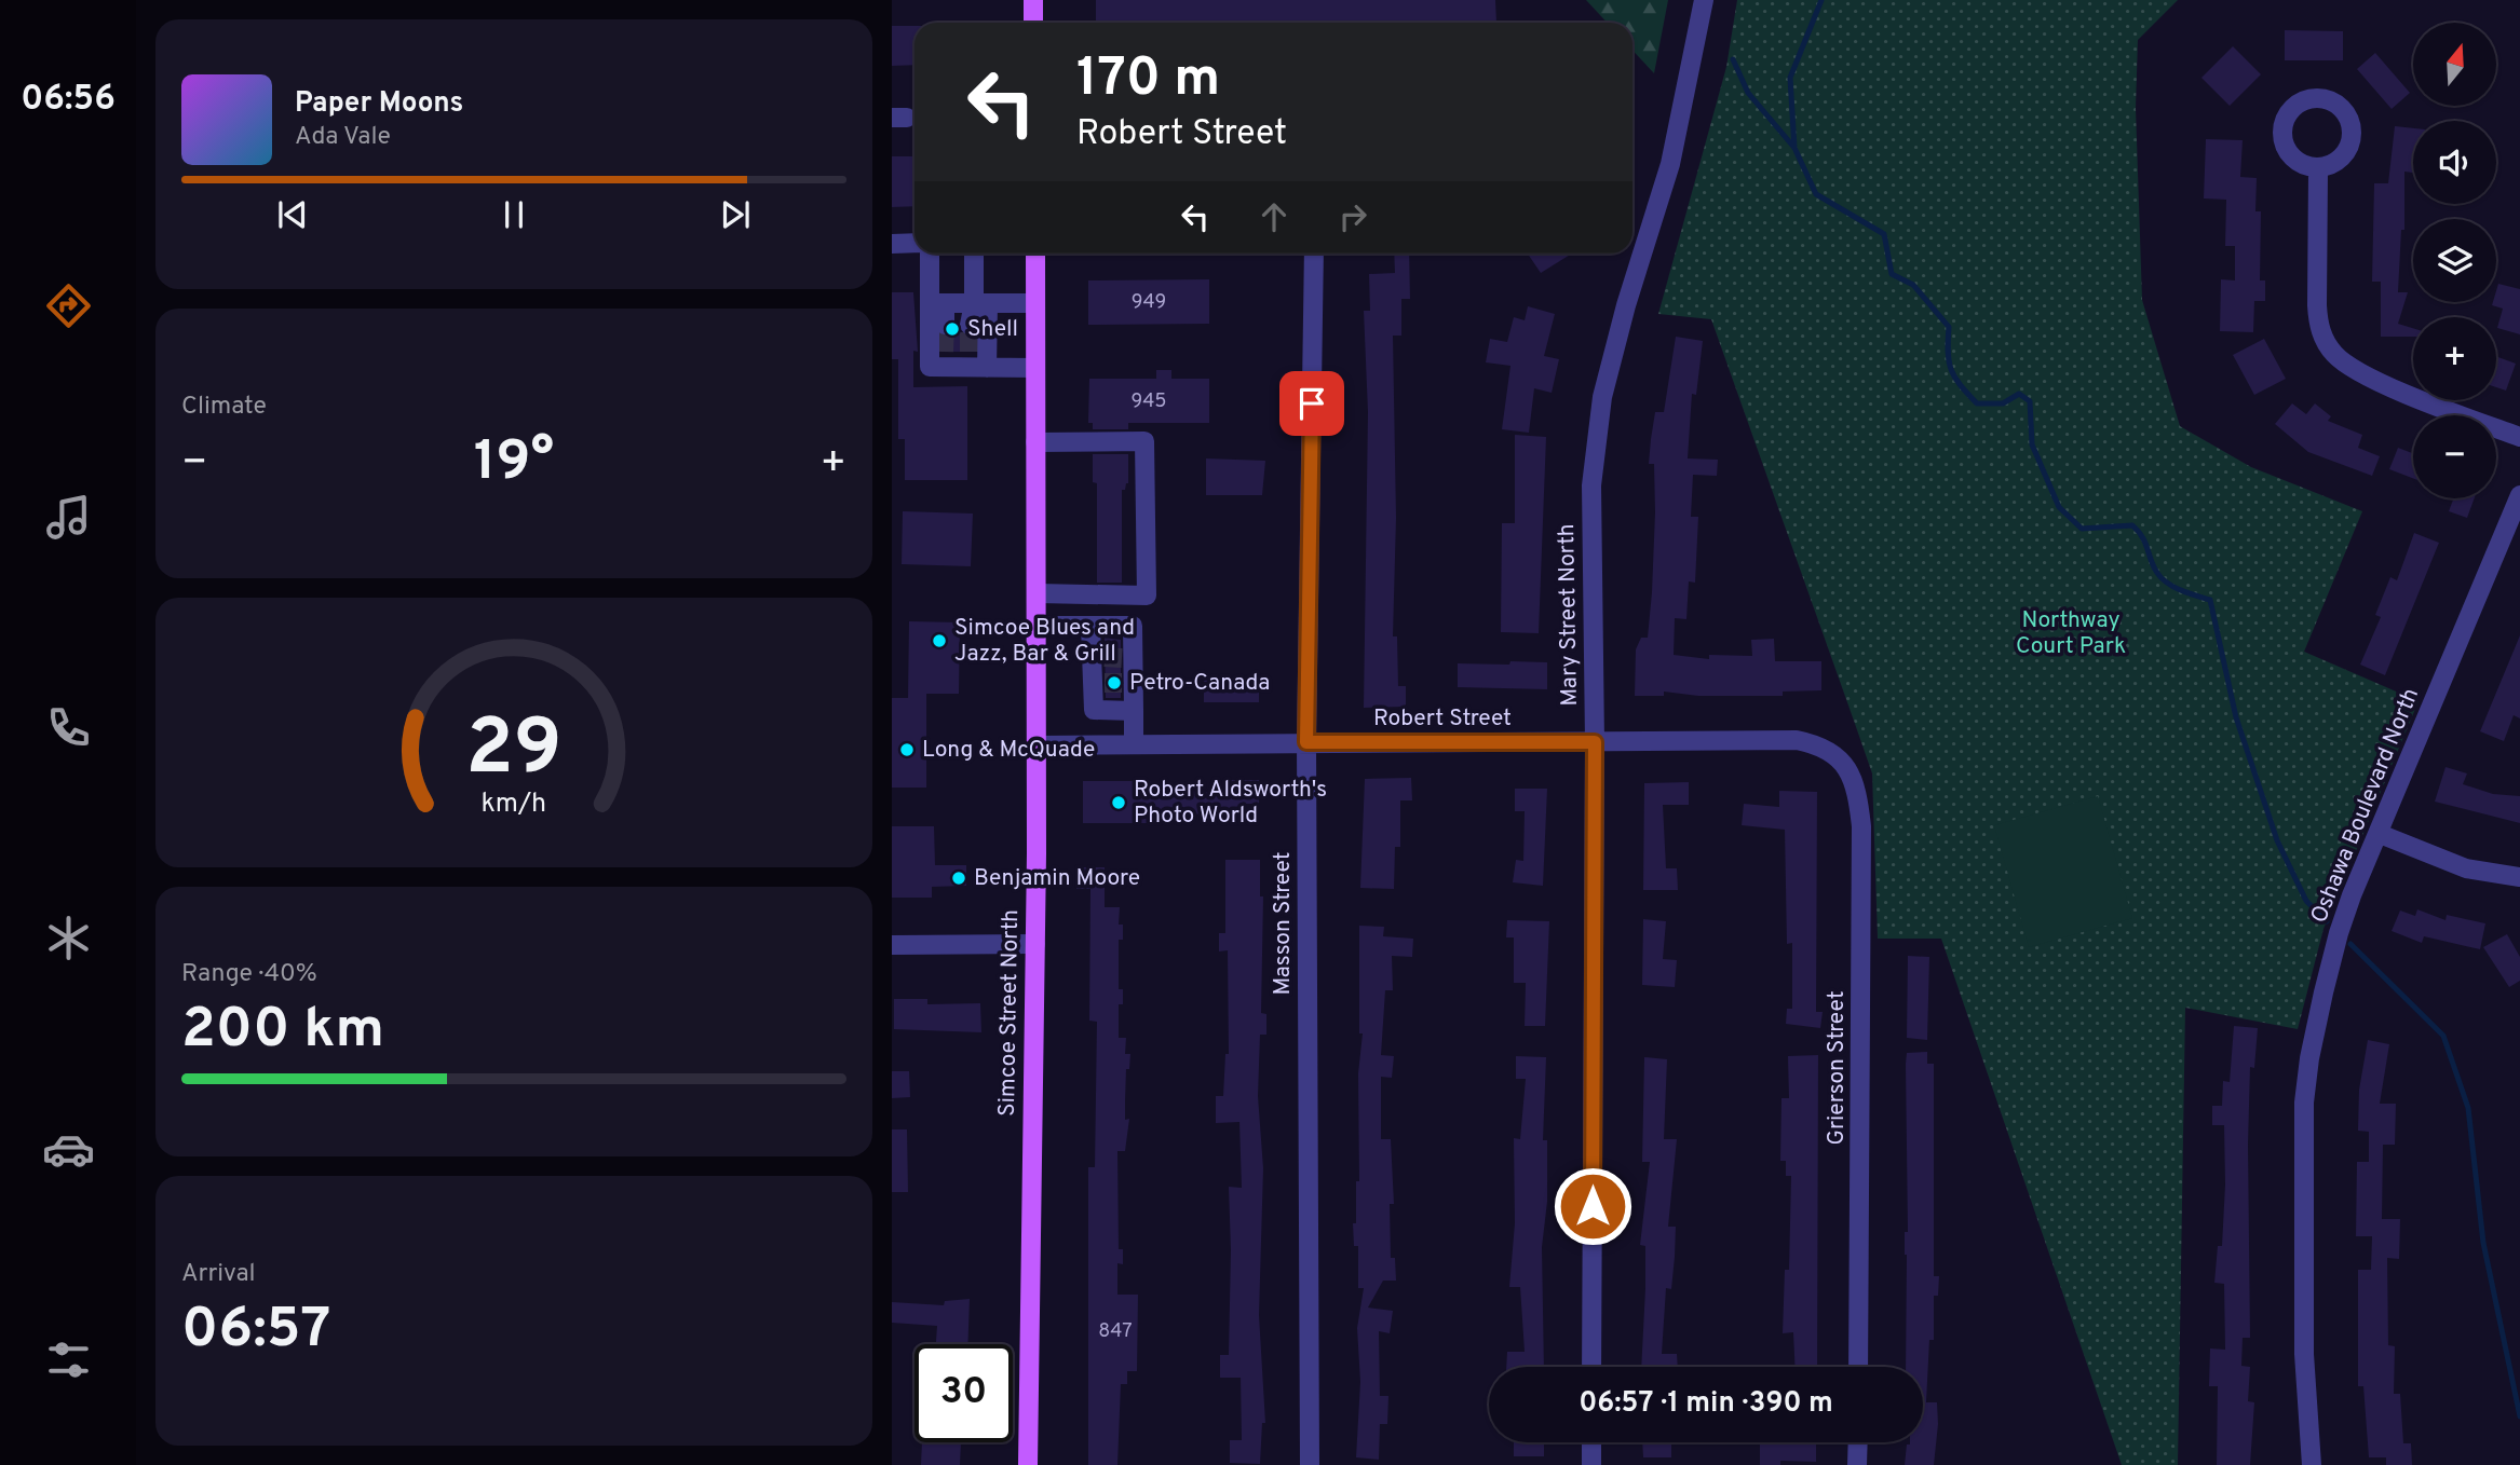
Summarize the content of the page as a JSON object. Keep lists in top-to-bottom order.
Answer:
{
  "streets": {
    "main road": ["Simcoe Street North"],
    "street": [
      "Mary Street North",
      "Robert Street",
      "Oshawa Boulevard North",
      "Masson Street",
      "Grierson Street"
    ]
  },
  "crossings": [
    ["Mary Street North", "Robert Street"],
    ["Robert Street", "Masson Street"],
    ["Robert Street", "Simcoe Street North"],
    ["Robert Street", "Grierson Street"]
  ],
  "parks": ["Northway Court Park"],
  "places": [
    "Shell",
    "Simcoe Blues and Jazz, Bar & Grill",
    "Petro-Canada",
    "Long & McQuade",
    "Robert Aldsworth's Photo World",
    "Benjamin Moore"
  ],
  "house_numbers": ["949", "945", "847"],
  "north": "top",
  "page": {
    "tabs": "06:56",
    "map_buttons": ["+", "−"],
    "turn": ["170 m", "Robert Street"],
    "song": ["Paper Moons", "Ada Vale"],
    "tile": [
      "Climate",
      ["Range · 40%", "200 km"],
      ["Arrival", "06:57"]
    ],
    "heat": ["−", "19°", "+"],
    "limit": "30",
    "trip": "06:57 · 1 min · 390 m",
    "gauge": ["29", "km/h"]
  }
}
